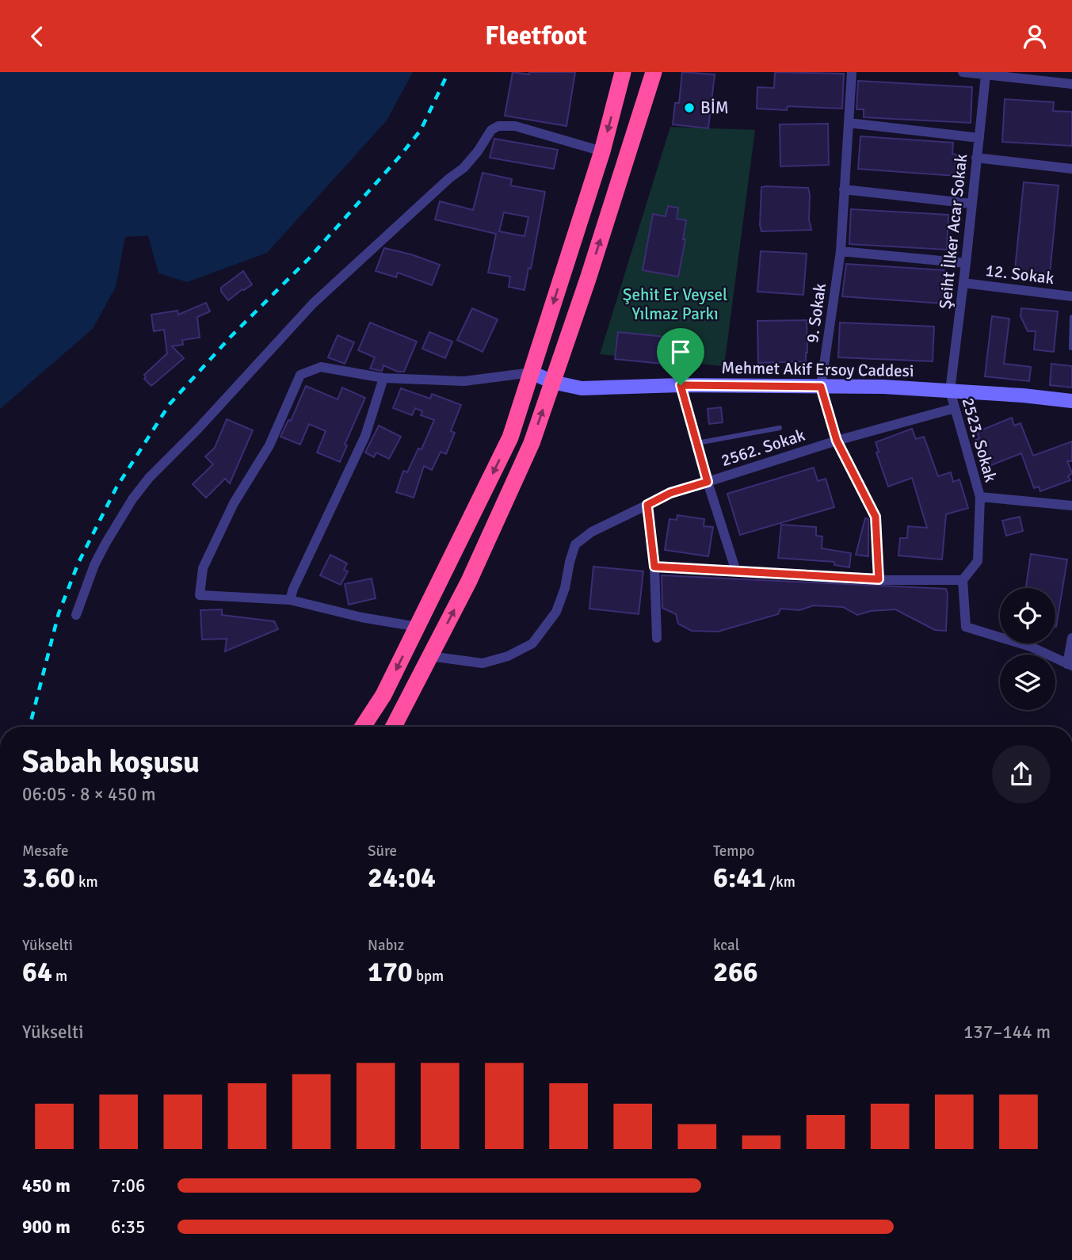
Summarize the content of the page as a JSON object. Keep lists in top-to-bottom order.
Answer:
{
  "streets": {
    "street": [
      "Şeiht İlker Acar Sokak",
      "12. Sokak",
      "9. Sokak",
      "Mehmet Akif Ersoy Caddesi",
      "2523. Sokak",
      "2562. Sokak"
    ]
  },
  "crossings": [
    ["Şeiht İlker Acar Sokak", "12. Sokak"],
    ["Şeiht İlker Acar Sokak", "Mehmet Akif Ersoy Caddesi"],
    ["Şeiht İlker Acar Sokak", "2523. Sokak"],
    ["9. Sokak", "Mehmet Akif Ersoy Caddesi"],
    ["9. Sokak", "2562. Sokak"],
    ["Mehmet Akif Ersoy Caddesi", "2523. Sokak"],
    ["2523. Sokak", "2562. Sokak"]
  ],
  "parks": ["Şehit Er Veysel Yılmaz Parkı"],
  "places": ["BİM"],
  "page": {
    "header": "Fleetfoot",
    "heading": ["Sabah koşusu", "06:05 · 8 × 450 m"],
    "stats": [
      ["Mesafe", "3.60 km"],
      ["Süre", "24:04"],
      ["Tempo", "6:41 /km"],
      ["Yükselti", "64 m"],
      ["Nabız", "170 bpm"],
      ["kcal", "266"]
    ],
    "chart": ["Yükselti", "137–144 m"],
    "list": [
      {
        "name": "450 m",
        "note": "7:06"
      },
      {
        "name": "900 m",
        "note": "6:35"
      }
    ]
  }
}
